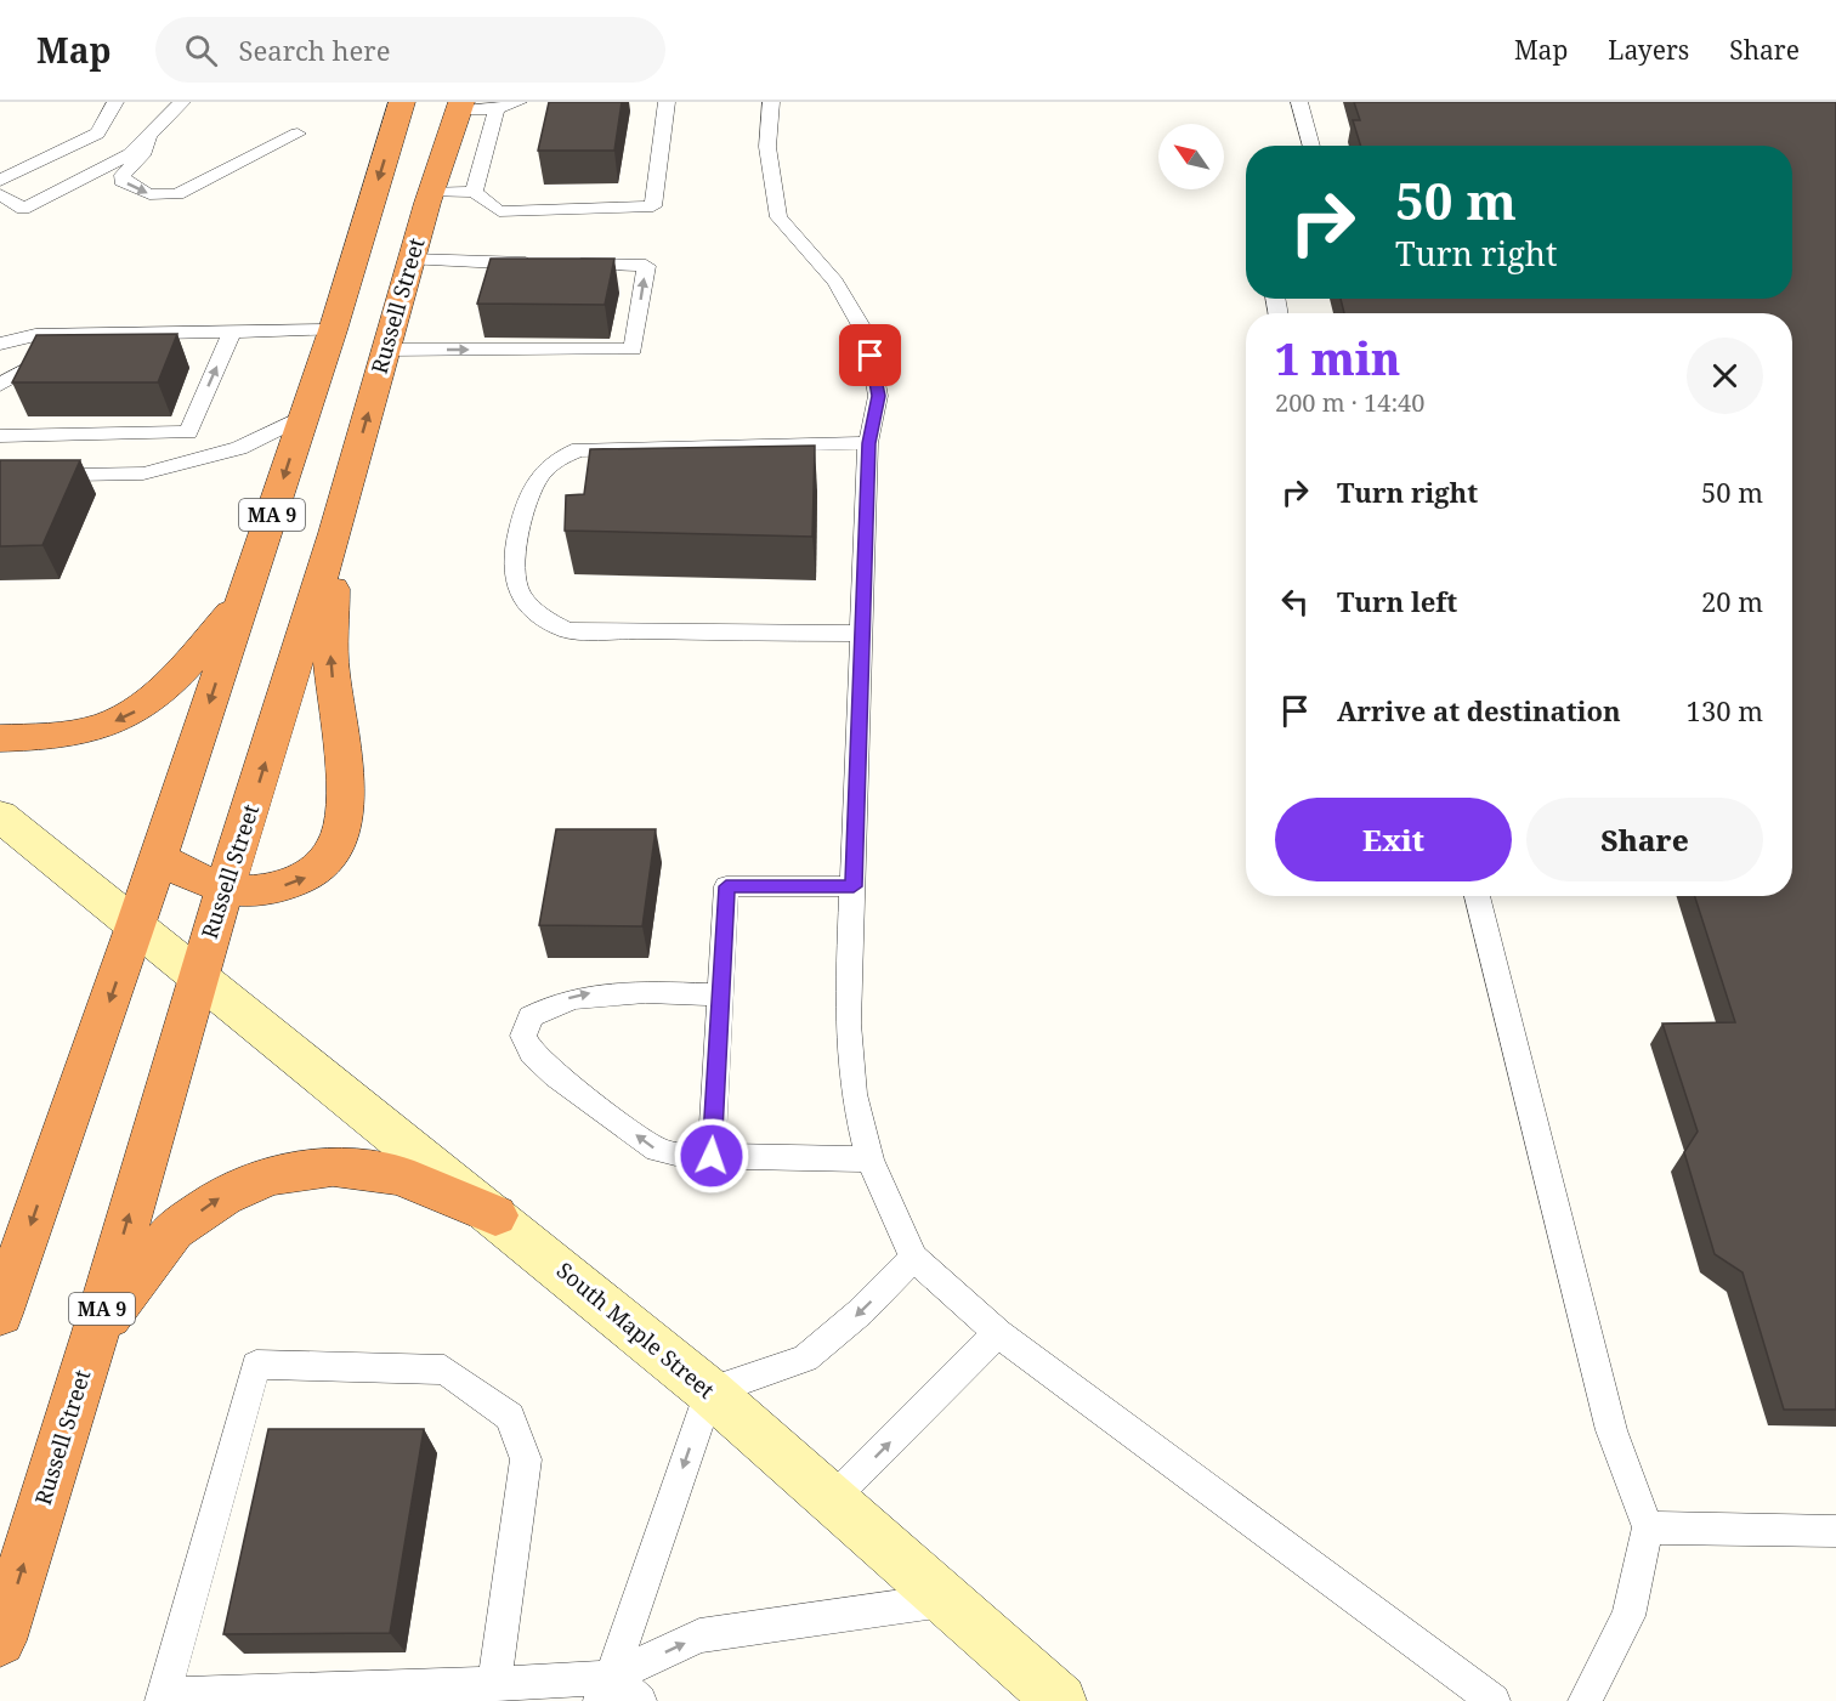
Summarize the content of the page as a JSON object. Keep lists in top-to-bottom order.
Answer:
{
  "streets": {
    "highway": ["Russell Street", "MA 9"],
    "main road": ["South Maple Street"]
  },
  "crossings": [
    ["Russell Street", "South Maple Street"],
    ["MA 9", "South Maple Street"]
  ],
  "north": "top left",
  "page": {
    "header": "Map",
    "search": "Search here",
    "nav": ["Map", "Layers", "Share"],
    "turn": ["50 m", "Turn right"],
    "heading": ["1 min", "200 m · 14:40"],
    "list": [
      {
        "name": "Turn right",
        "value": "50 m"
      },
      {
        "name": "Turn left",
        "value": "20 m"
      },
      {
        "name": "Arrive at destination",
        "value": "130 m"
      }
    ],
    "buttons": ["Exit", "Share"]
  }
}
